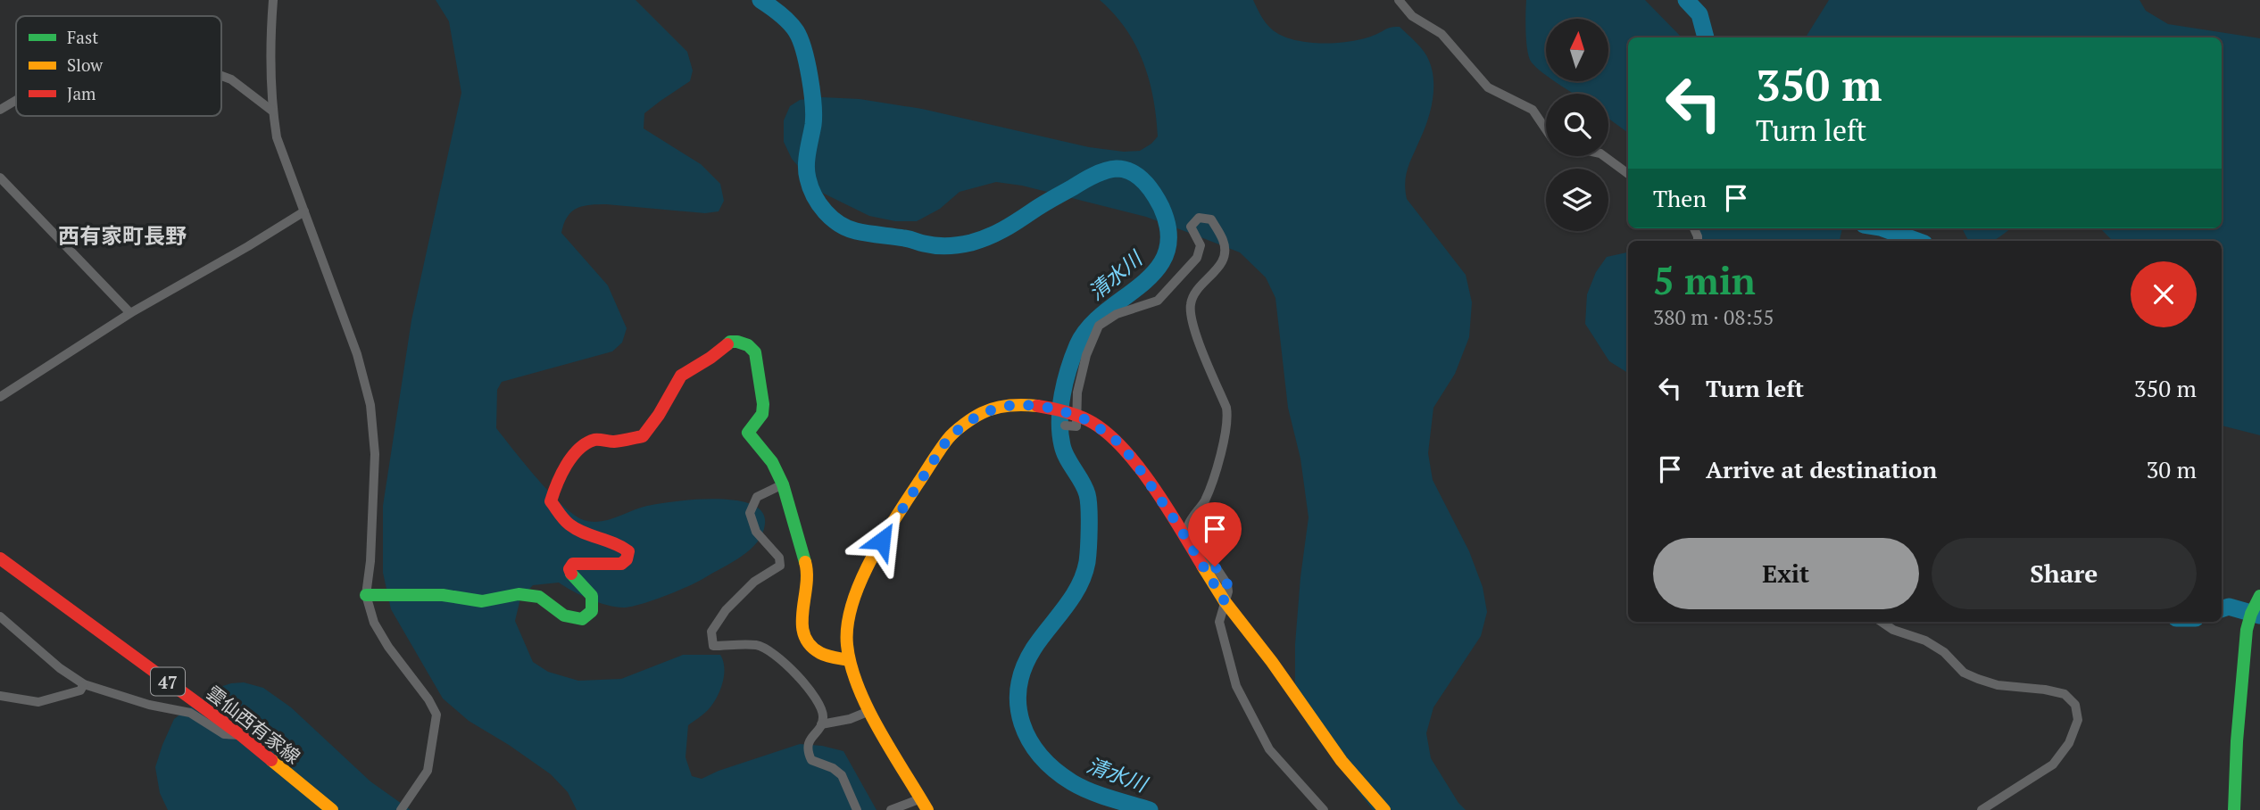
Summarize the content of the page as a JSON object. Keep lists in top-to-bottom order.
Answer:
{
  "streets": {
    "street": ["47", "雲仙西有家線"]
  },
  "districts": ["西有家町長野"],
  "water": ["清水川"],
  "legend": ["Fast", "Slow", "Jam"],
  "north": "top",
  "page": {
    "turn": ["350 m", "Turn left"],
    "then": "Then",
    "heading": ["5 min", "380 m · 08:55"],
    "list": [
      {
        "name": "Turn left",
        "value": "350 m"
      },
      {
        "name": "Arrive at destination",
        "value": "30 m"
      }
    ],
    "buttons": ["Exit", "Share"]
  }
}
